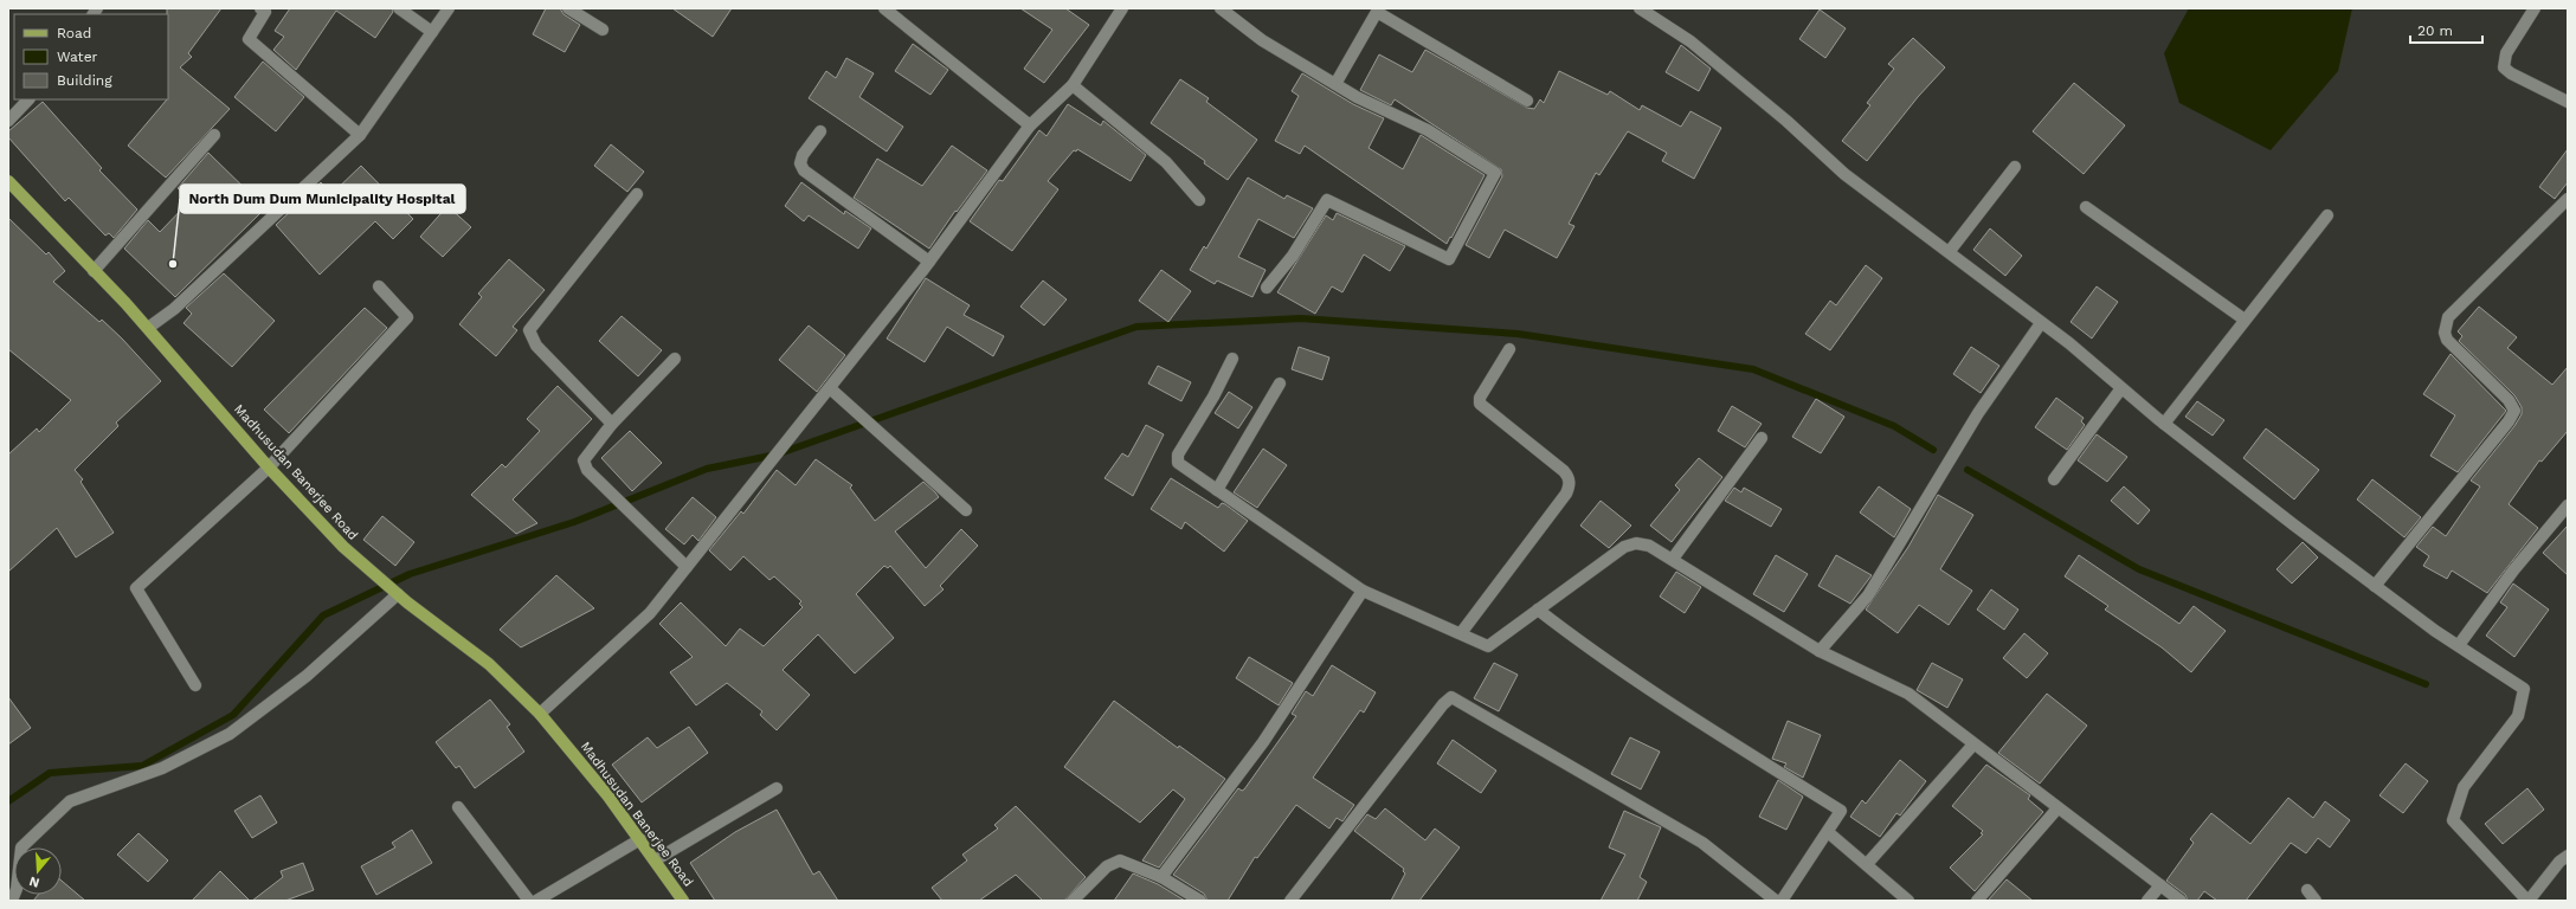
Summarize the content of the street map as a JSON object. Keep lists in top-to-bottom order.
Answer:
{
  "streets": {
    "main road": ["Madhusudan Banerjee Road"]
  },
  "places": ["North Dum Dum Municipality Hospital"],
  "legend": ["Road", "Water", "Building"],
  "scale_bar": "20 m",
  "north": "bottom"
}
